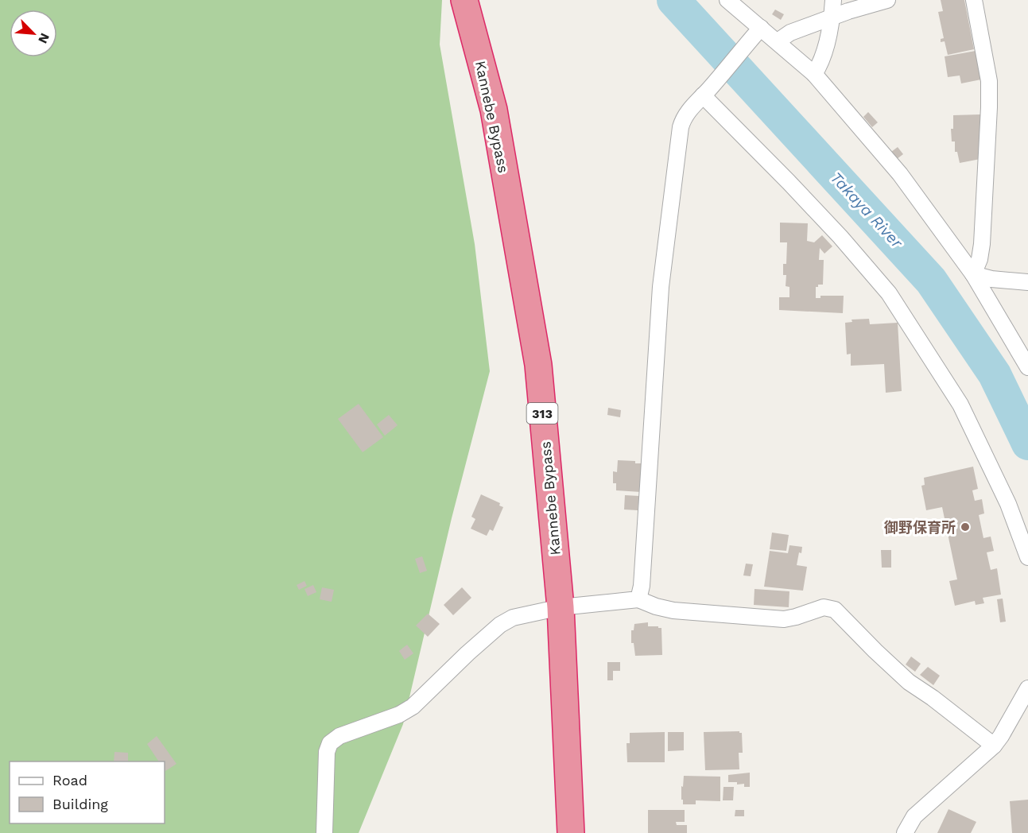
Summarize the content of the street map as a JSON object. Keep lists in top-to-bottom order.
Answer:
{
  "streets": {
    "highway": ["Kannebe Bypass", "313"]
  },
  "water": ["Takaya River"],
  "places": ["御野保育所"],
  "legend": ["Road", "Building"],
  "north": "bottom right"
}
